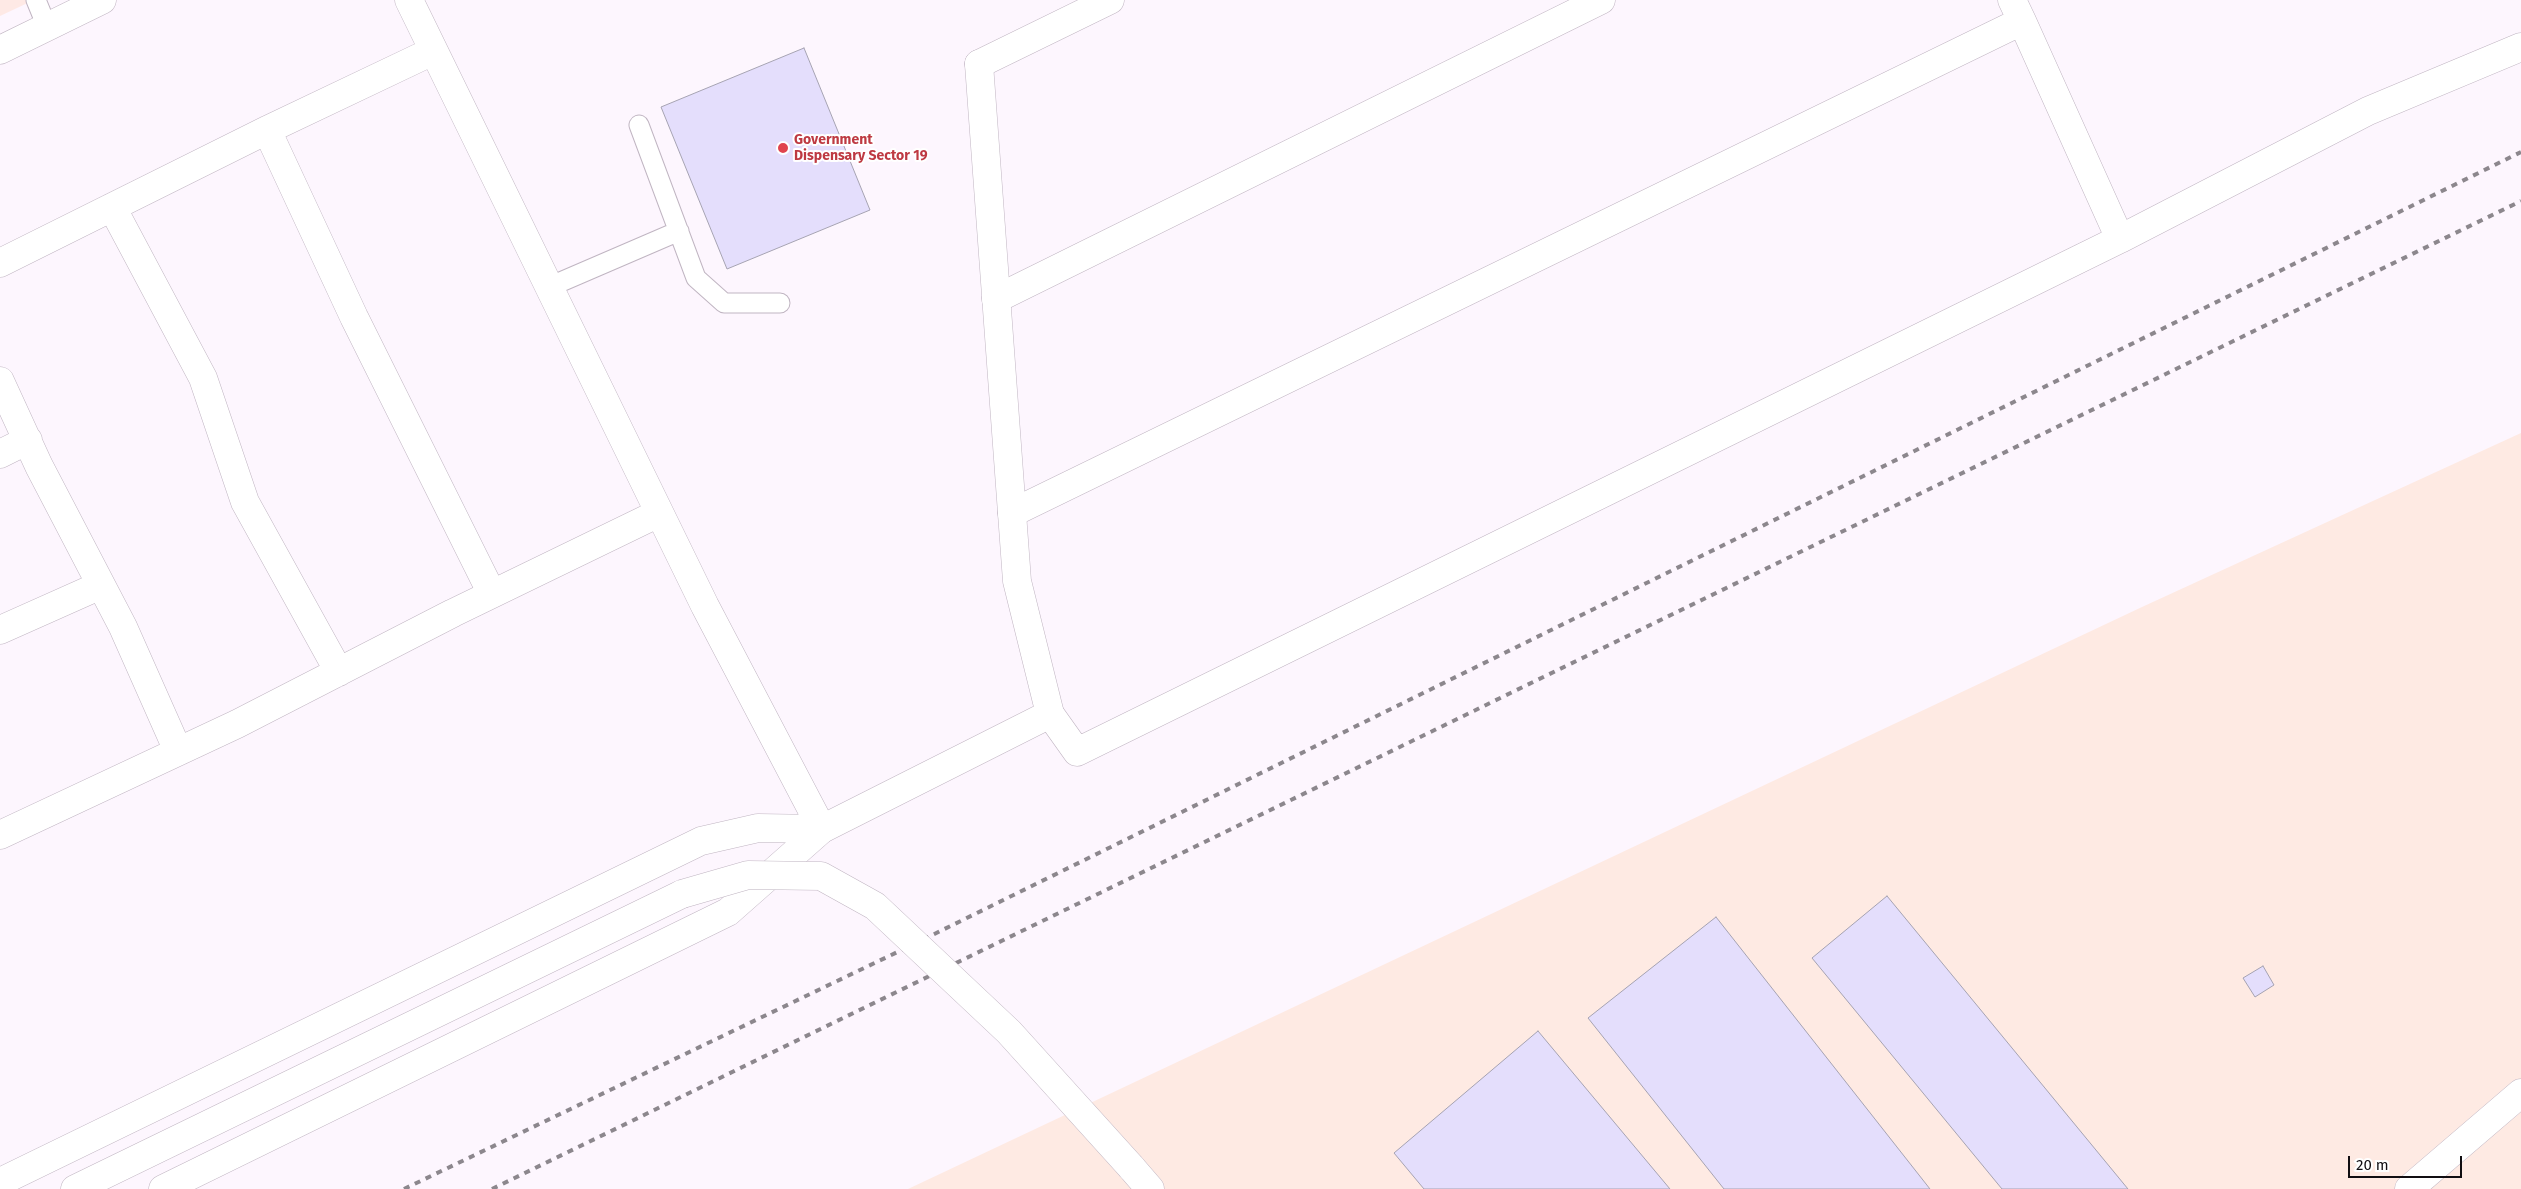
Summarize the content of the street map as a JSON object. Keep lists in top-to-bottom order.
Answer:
{
  "places": ["Government Dispensary Sector 19"],
  "scale_bar": "20 m"
}
